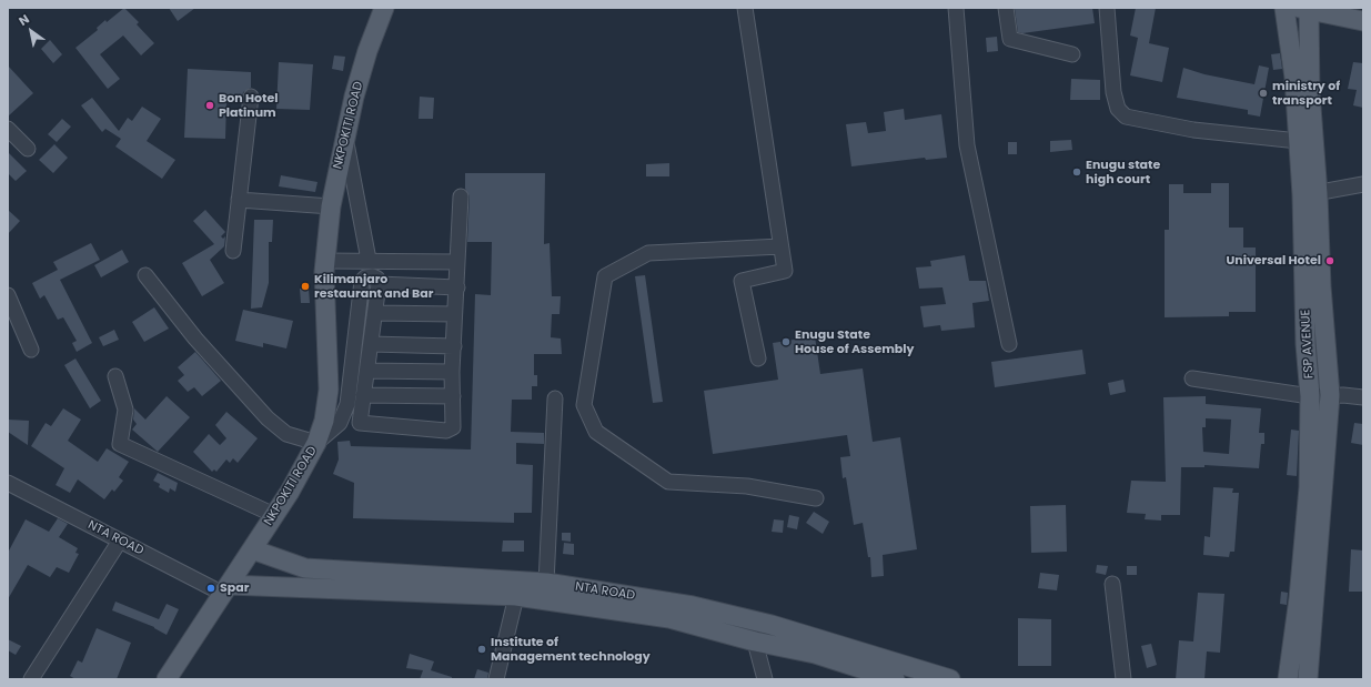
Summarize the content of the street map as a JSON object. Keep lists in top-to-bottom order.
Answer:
{
  "streets": {
    "main road": ["NKPOKITI ROAD", "FSP AVENUE", "NTA ROAD"]
  },
  "crossings": [
    ["NKPOKITI ROAD", "NTA ROAD"]
  ],
  "places": [
    "ministry of transport",
    "Bon Hotel Platinum",
    "Enugu state high court",
    "Universal Hotel",
    "Kilimanjaro restaurant and Bar",
    "Enugu State House of Assembly",
    "Spar",
    "Institute of Management technology"
  ],
  "north": "top left"
}
